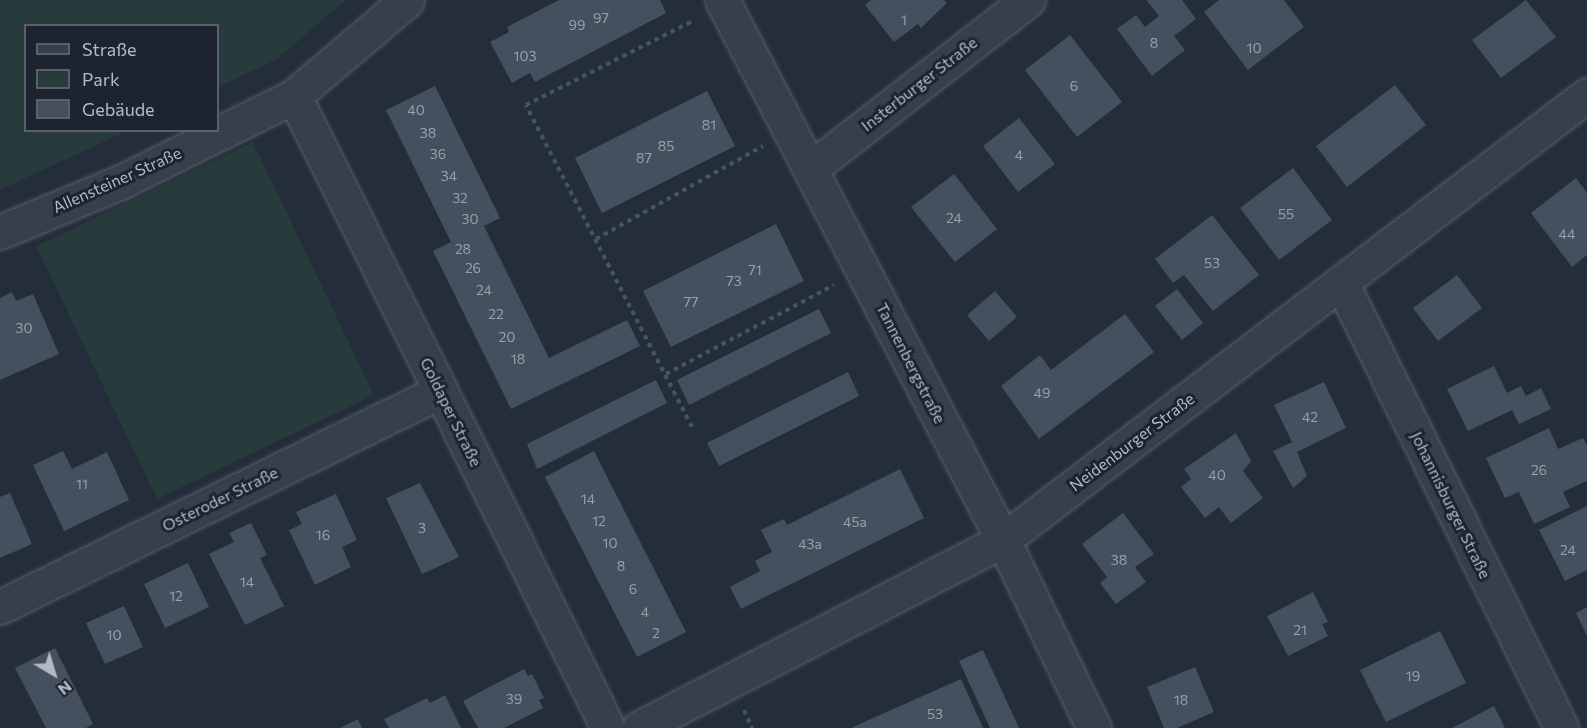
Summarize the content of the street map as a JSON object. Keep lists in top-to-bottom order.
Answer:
{
  "streets": {
    "street": [
      "Insterburger Straße",
      "Allensteiner Straße",
      "Tannenbergstraße",
      "Goldaper Straße",
      "Neidenburger Straße",
      "Osteroder Straße",
      "Johannisburger Straße"
    ]
  },
  "crossings": [
    ["Insterburger Straße", "Tannenbergstraße"],
    ["Allensteiner Straße", "Goldaper Straße"],
    ["Tannenbergstraße", "Neidenburger Straße"],
    ["Goldaper Straße", "Osteroder Straße"],
    ["Neidenburger Straße", "Johannisburger Straße"]
  ],
  "house_numbers": [
    "97",
    "1",
    "99",
    "8",
    "10",
    "103",
    "6",
    "40",
    "81",
    "38",
    "85",
    "36",
    "4",
    "87",
    "34",
    "32",
    "55",
    "24",
    "30",
    "44",
    "28",
    "53",
    "26",
    "71",
    "73",
    "24",
    "77",
    "22",
    "30",
    "20",
    "18",
    "49",
    "42",
    "26",
    "40",
    "11",
    "14",
    "12",
    "45a",
    "3",
    "16",
    "10",
    "43a",
    "24",
    "38",
    "8",
    "14",
    "6",
    "12",
    "4",
    "21",
    "2",
    "10",
    "19",
    "39",
    "18",
    "53"
  ],
  "legend": ["Straße", "Park", "Gebäude"],
  "north": "bottom right"
}
